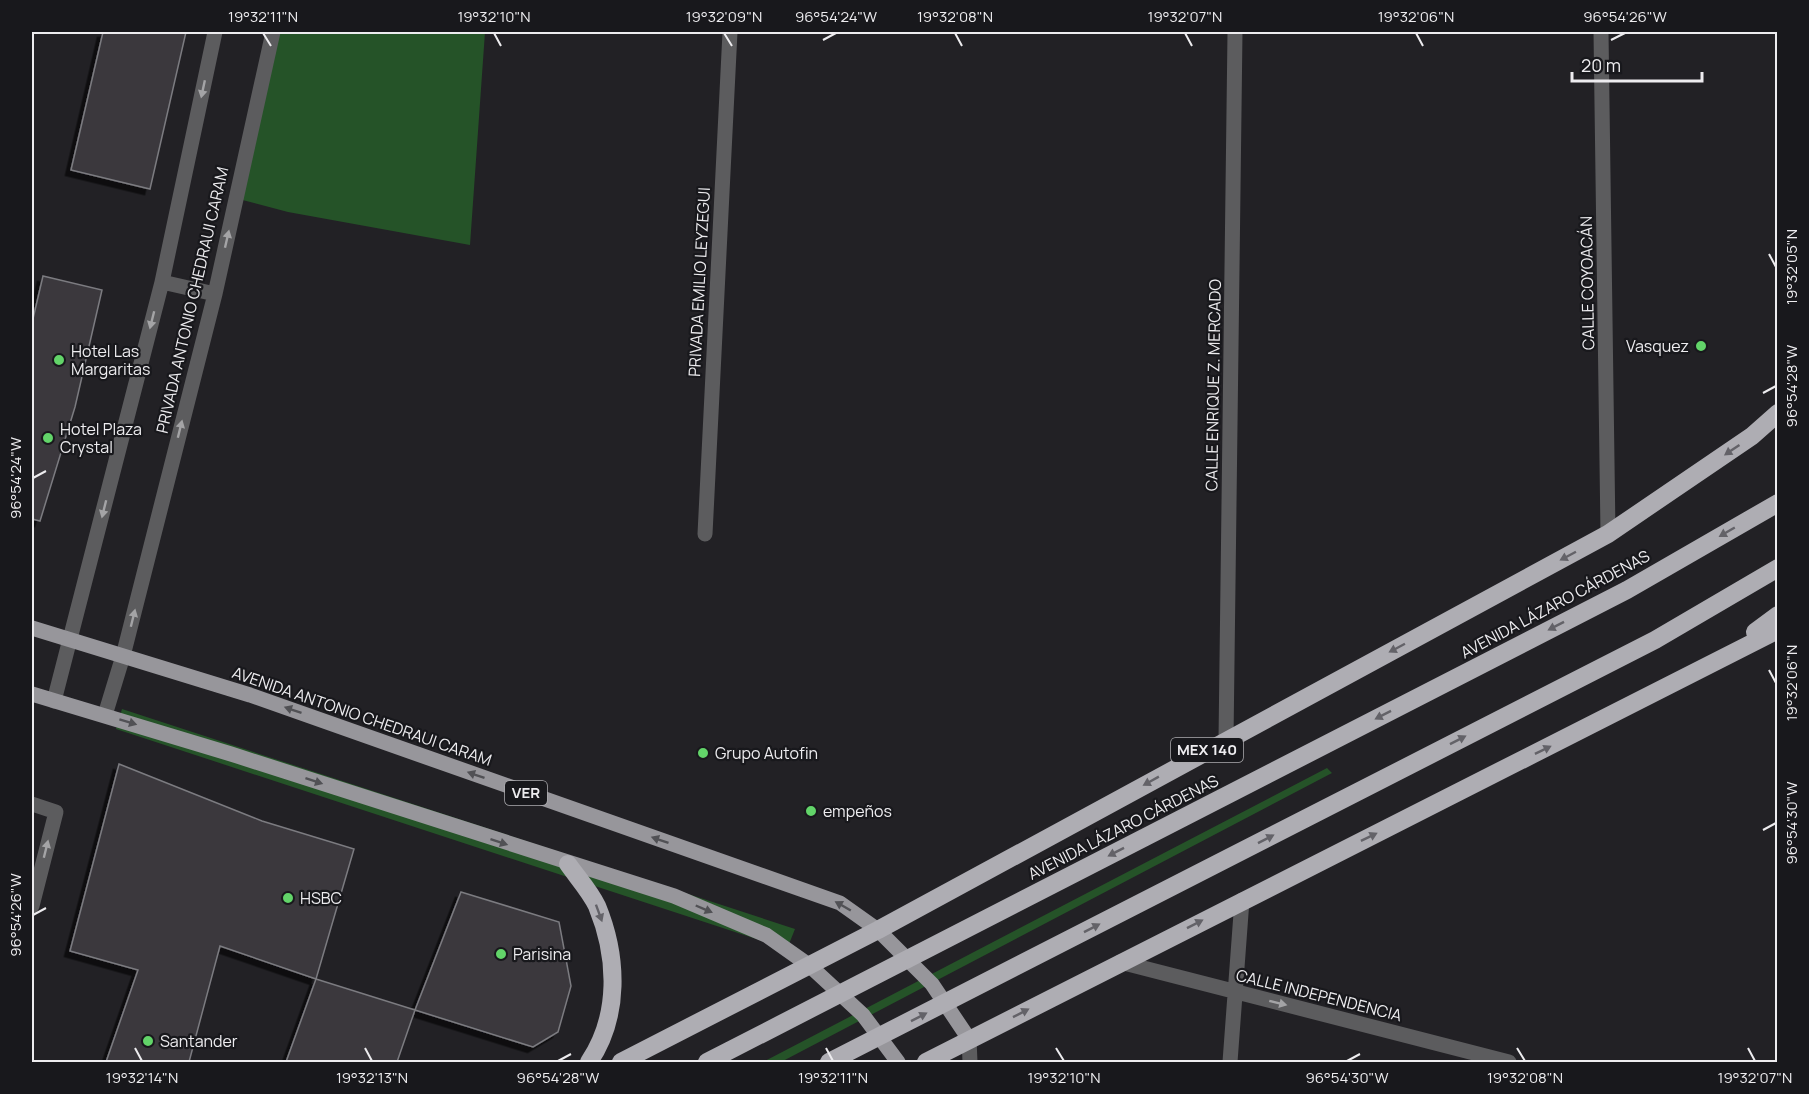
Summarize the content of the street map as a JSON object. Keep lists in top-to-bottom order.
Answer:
{
  "streets": {
    "highway": ["AVENIDA LÁZARO CÁRDENAS", "MEX 140"],
    "main road": ["AVENIDA ANTONIO CHEDRAUI CARAM", "VER"],
    "street": [
      "PRIVADA EMILIO LEYZEGUI",
      "CALLE COYOACÁN",
      "PRIVADA ANTONIO CHEDRAUI CARAM",
      "CALLE ENRIQUE Z. MERCADO",
      "CALLE INDEPENDENCIA"
    ]
  },
  "crossings": [
    ["CALLE COYOACÁN", "MEX 140"],
    ["PRIVADA ANTONIO CHEDRAUI CARAM", "AVENIDA ANTONIO CHEDRAUI CARAM"],
    ["CALLE ENRIQUE Z. MERCADO", "MEX 140"],
    ["AVENIDA ANTONIO CHEDRAUI CARAM", "MEX 140"]
  ],
  "one_way": ["CALLE INDEPENDENCIA"],
  "places": [
    "Vasquez",
    "Hotel Las Margaritas",
    "Hotel Plaza Crystal",
    "Grupo Autofin",
    "empeños",
    "HSBC",
    "Parisina",
    "Santander"
  ],
  "scale_bar": "20 m",
  "coordinates": [
    "19°32'11\"N",
    "19°32'10\"N",
    "19°32'09\"N",
    "96°54'24\"W",
    "19°32'08\"N",
    "19°32'07\"N",
    "19°32'06\"N",
    "96°54'26\"W",
    "19°32'05\"N",
    "96°54'28\"W",
    "96°54'30\"W",
    "19°32'14\"N",
    "19°32'13\"N"
  ]
}
